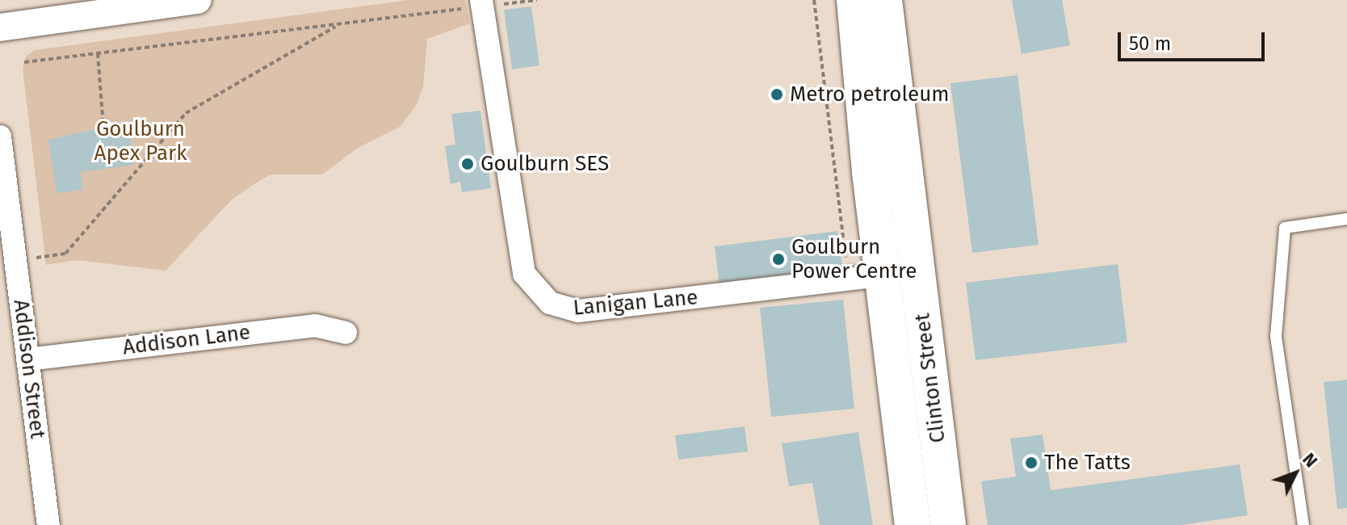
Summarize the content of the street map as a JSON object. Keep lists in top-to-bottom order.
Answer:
{
  "streets": {
    "main road": ["Clinton Street"],
    "street": ["Lanigan Lane", "Addison Lane", "Addison Street"]
  },
  "crossings": [
    ["Lanigan Lane", "Clinton Street"],
    ["Addison Lane", "Addison Street"]
  ],
  "parks": ["Goulburn Apex Park"],
  "places": [
    "Metro petroleum",
    "Goulburn SES",
    "Goulburn Power Centre",
    "The Tatts"
  ],
  "scale_bar": "50 m",
  "north": "top right"
}
